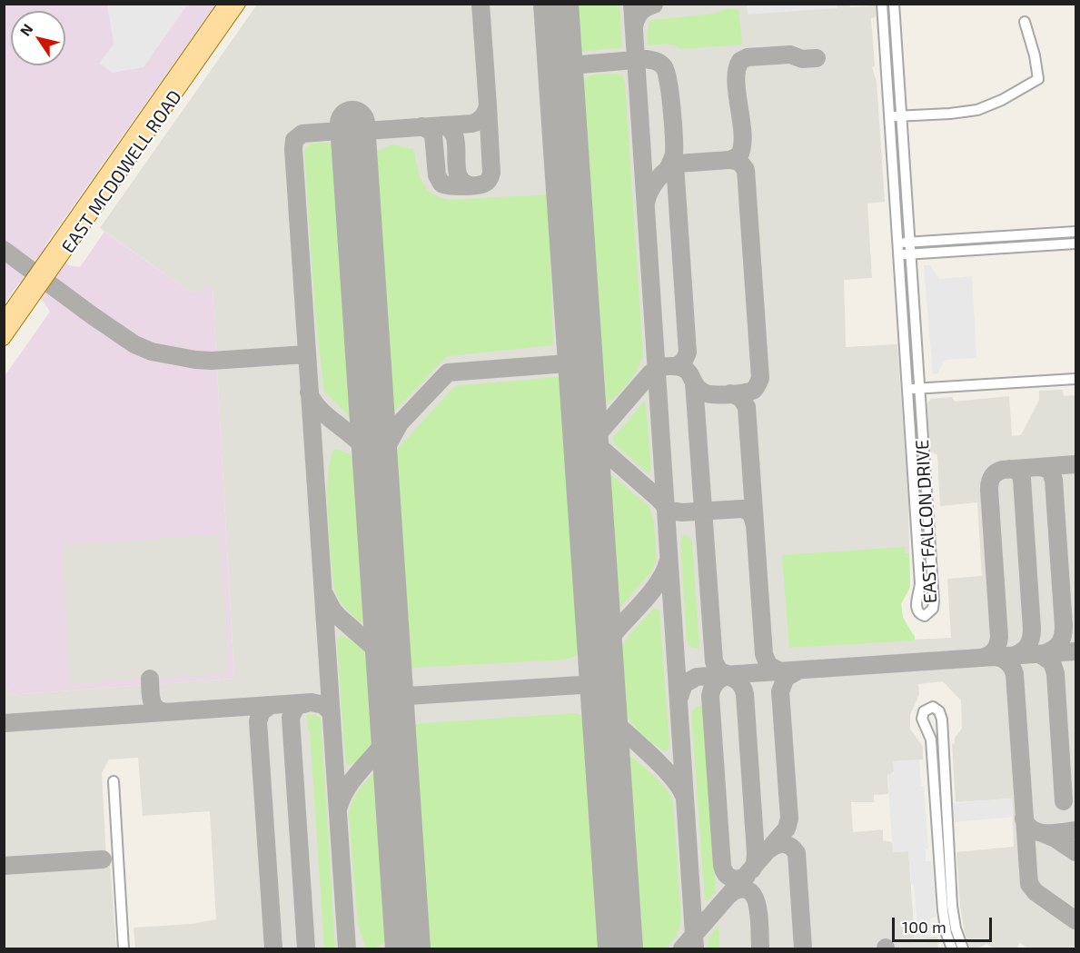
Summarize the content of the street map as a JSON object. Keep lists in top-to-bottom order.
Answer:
{
  "streets": {
    "main road": ["EAST MCDOWELL ROAD"],
    "street": ["EAST FALCON DRIVE"]
  },
  "scale_bar": "100 m",
  "north": "top left"
}
